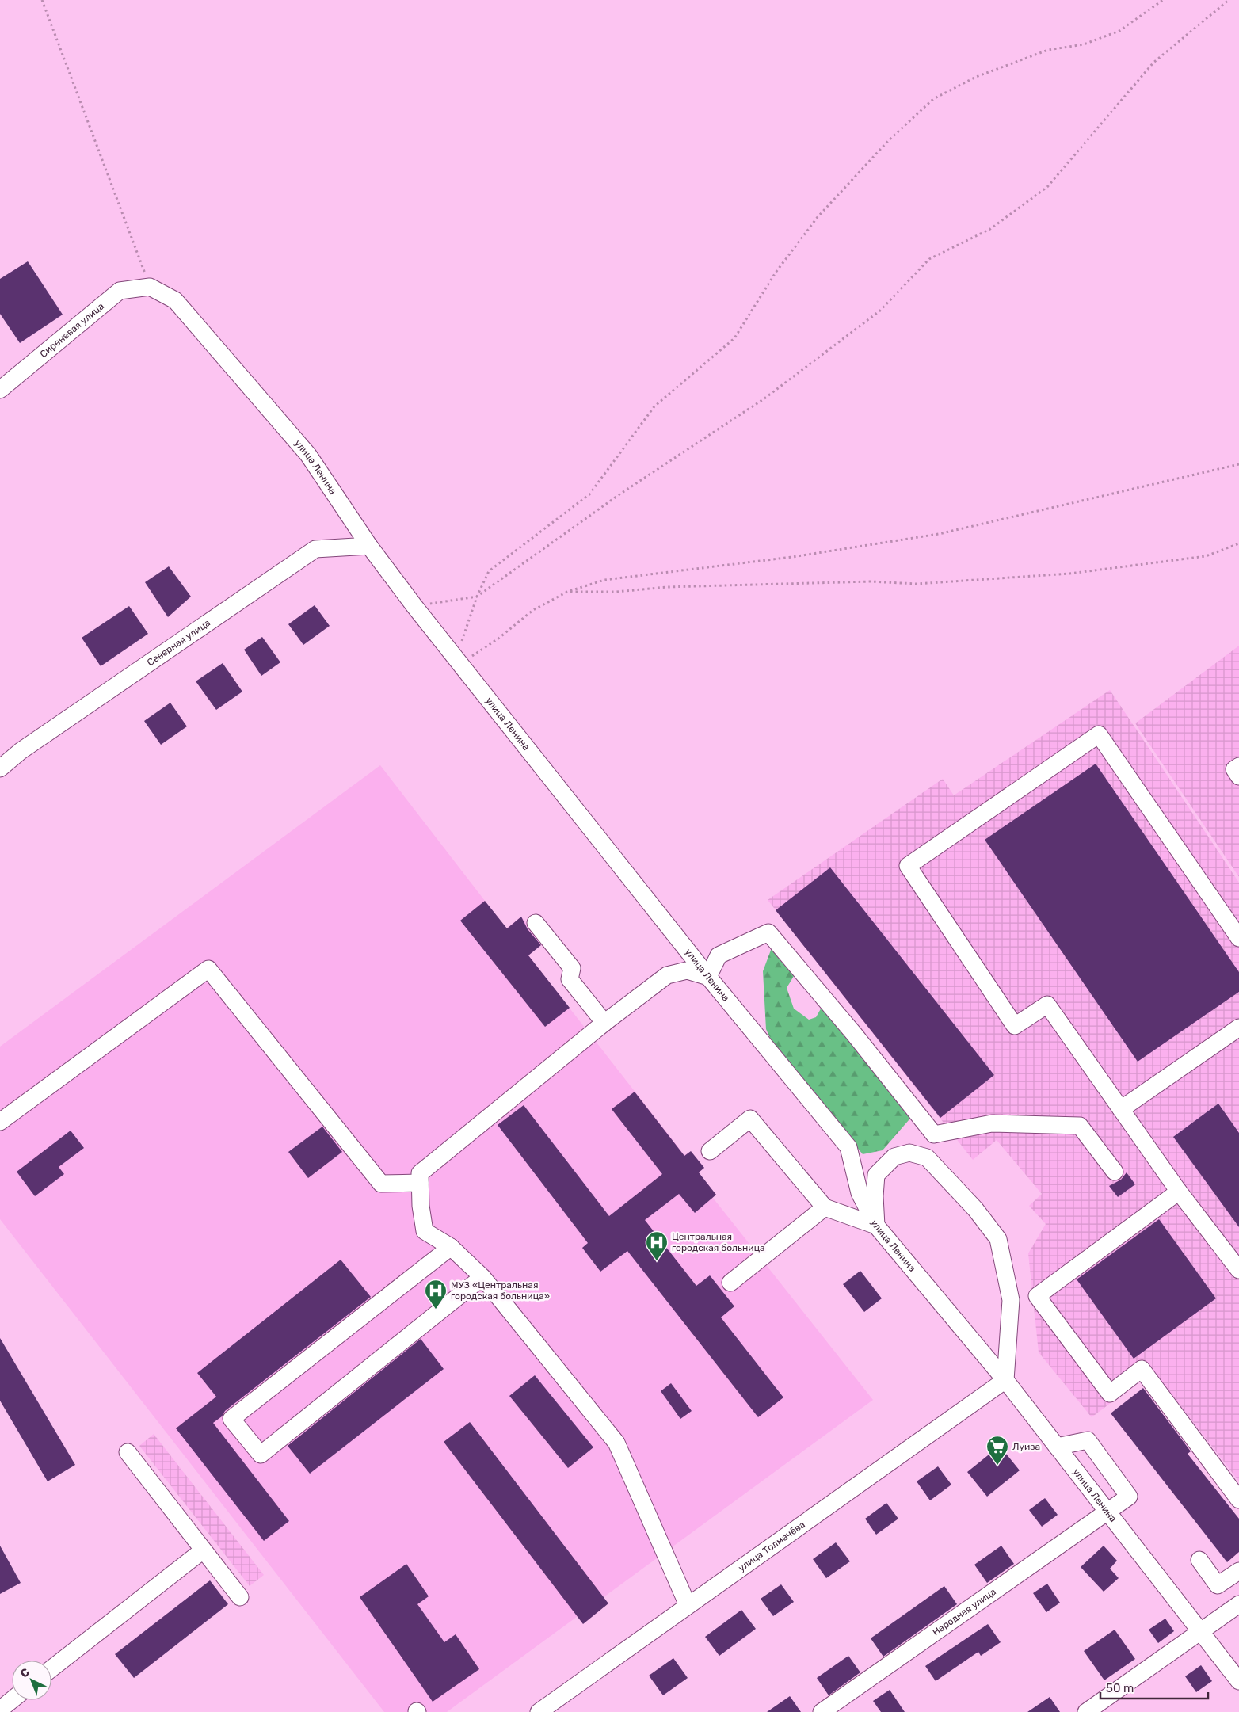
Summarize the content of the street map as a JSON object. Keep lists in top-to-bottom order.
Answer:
{
  "streets": {
    "street": [
      "Сиреневая улица",
      "улица Ленина",
      "Северная улица",
      "улица Толмачёва",
      "Народная улица"
    ]
  },
  "crossings": [
    ["Сиреневая улица", "улица Ленина"],
    ["улица Ленина", "Северная улица"],
    ["улица Ленина", "улица Толмачёва"],
    ["улица Ленина", "Народная улица"]
  ],
  "places": {
    "hospital": ["Центральная городская больница", "МУЗ «Центральная городская больница»"],
    "supermarket": ["Луиза"]
  },
  "scale_bar": "50 m",
  "north": "top left"
}
